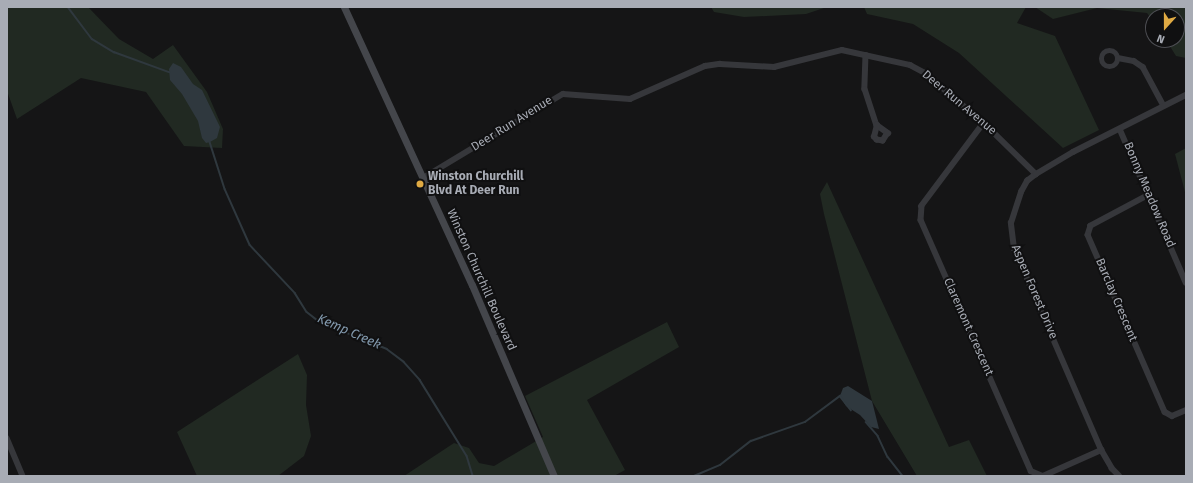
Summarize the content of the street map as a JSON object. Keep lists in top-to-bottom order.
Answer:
{
  "streets": {
    "main road": ["Winston Churchill Boulevard"],
    "street": [
      "Deer Run Avenue",
      "Bonny Meadow Road",
      "Aspen Forest Drive",
      "Barclay Crescent",
      "Claremont Crescent"
    ]
  },
  "crossings": [
    ["Deer Run Avenue", "Winston Churchill Boulevard"],
    ["Deer Run Avenue", "Aspen Forest Drive"],
    ["Deer Run Avenue", "Claremont Crescent"],
    ["Bonny Meadow Road", "Aspen Forest Drive"],
    ["Bonny Meadow Road", "Barclay Crescent"],
    ["Aspen Forest Drive", "Claremont Crescent"]
  ],
  "water": ["Kemp Creek"],
  "places": ["Winston Churchill Blvd At Deer Run"],
  "north": "bottom"
}
